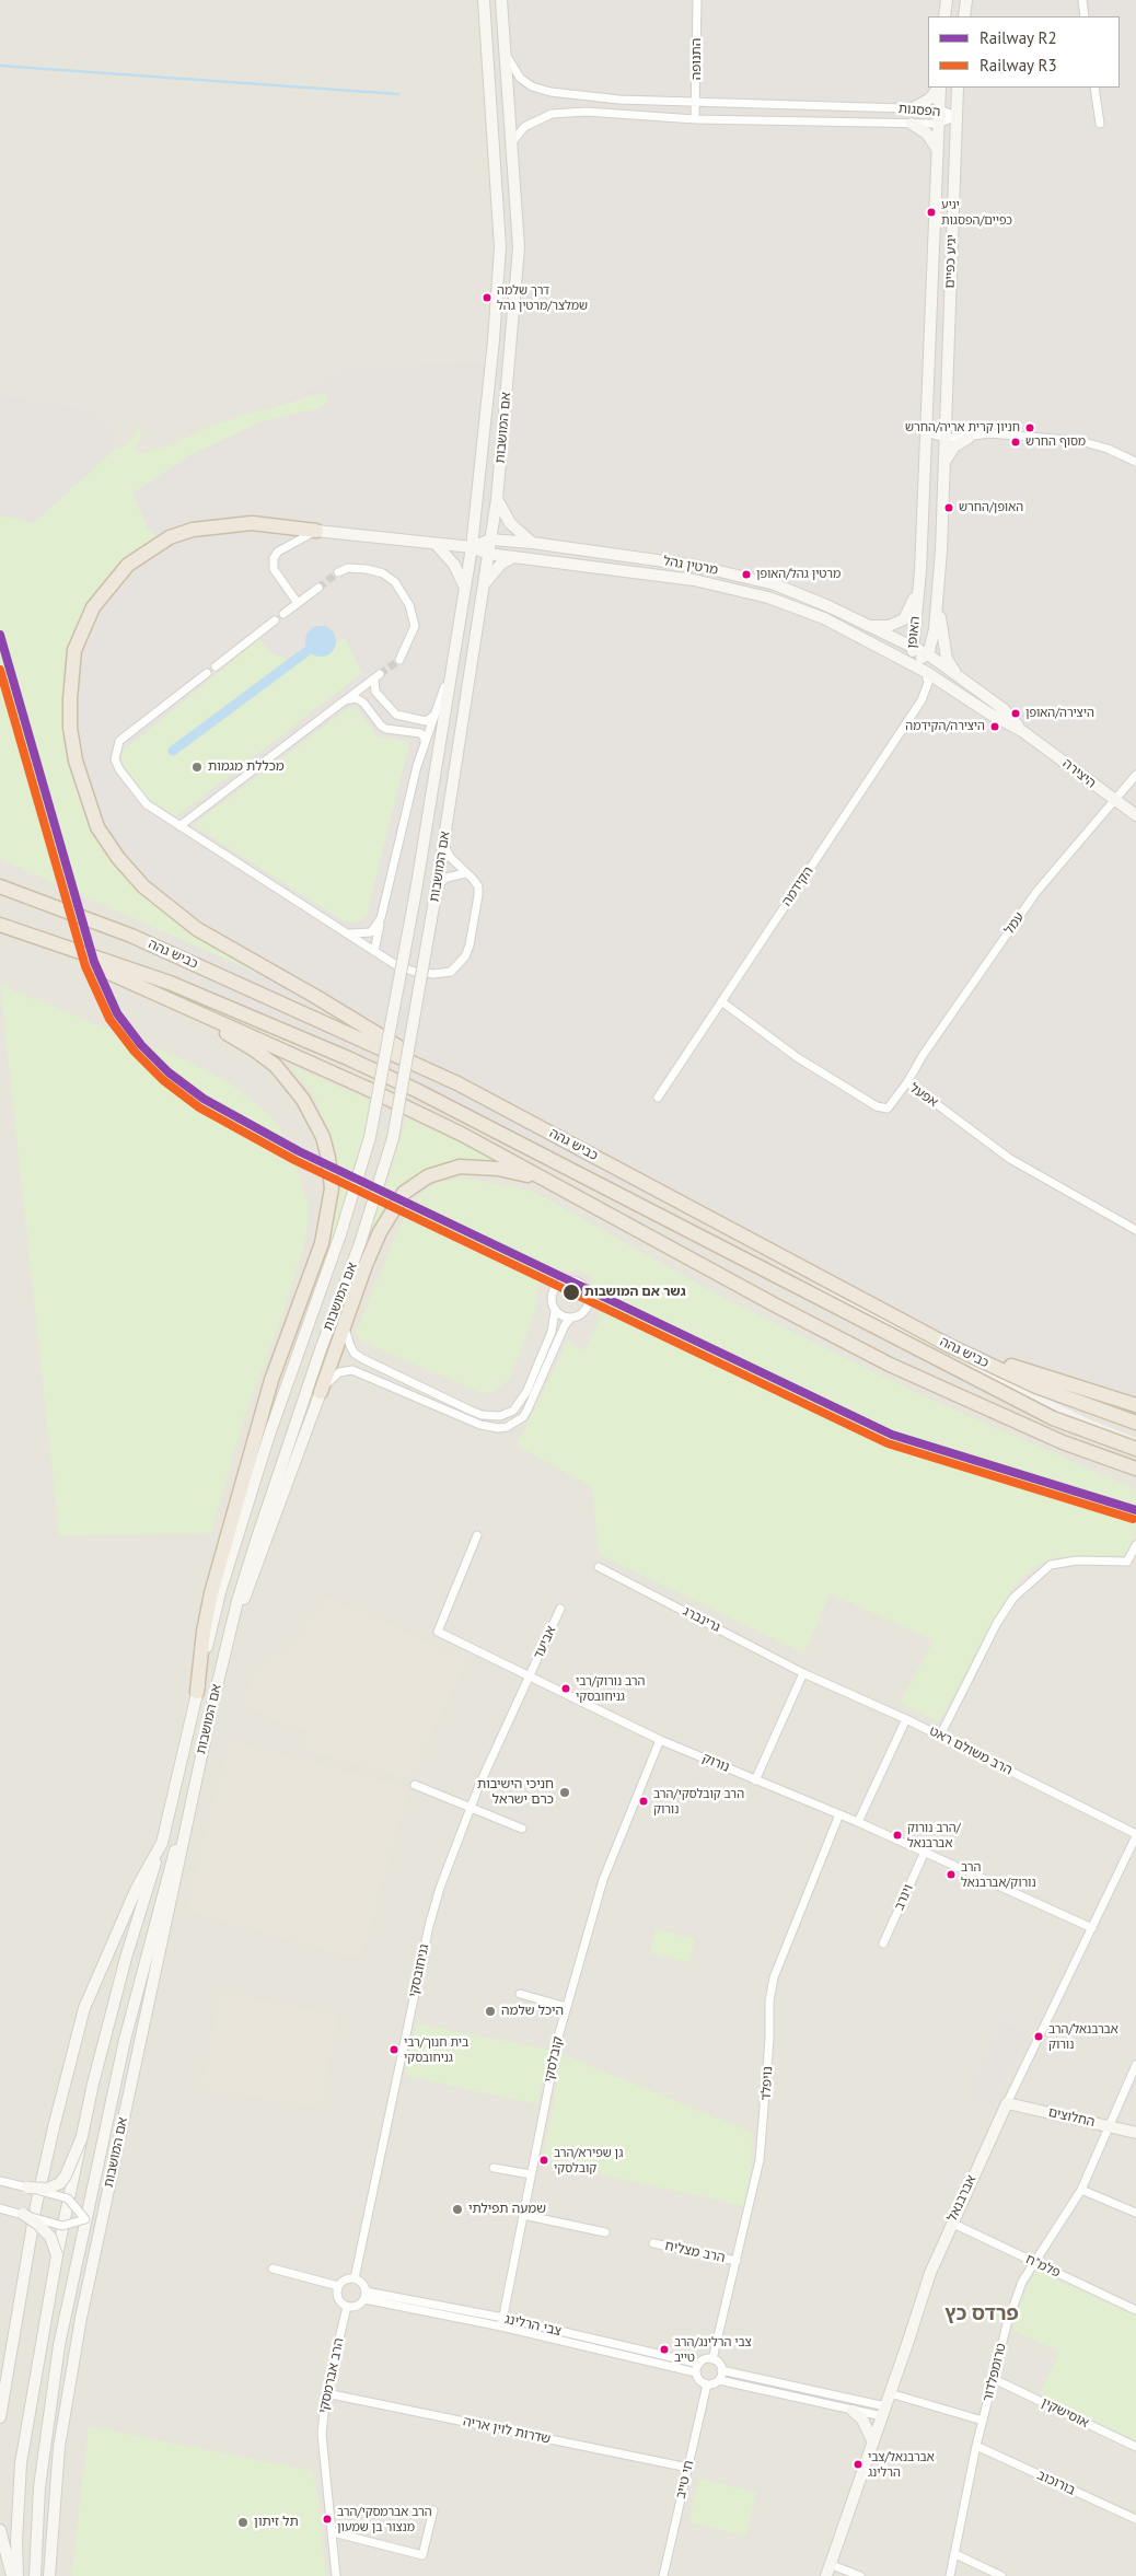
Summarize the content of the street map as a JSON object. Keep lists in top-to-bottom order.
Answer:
{
  "streets": {
    "highway": ["כביש גהה"],
    "main road": [
      "יגיע כפיים",
      "אם המושבות",
      "מרטין גהל",
      "האופן",
      "היצירה",
      "החלוצים",
      "אברבנאל"
    ],
    "street": [
      "התנופה",
      "הפסגות",
      "הקידמה",
      "עמל",
      "אפעל",
      "גרינברג",
      "אביעד",
      "הרב משולם ראט",
      "נורוק",
      "וינרב",
      "גניחובסקי",
      "קובלסקי",
      "נויפלד",
      "הרב מצליח",
      "פלמ\"ח",
      "צבי הרלינג",
      "טרומפלדור",
      "הרב אברמסקי",
      "אוסישקין",
      "שדרות לוין אריה",
      "חי טייב",
      "בורוכוב"
    ]
  },
  "crossings": [
    ["התנופה", "הפסגות"],
    ["הפסגות", "יגיע כפיים"],
    ["הפסגות", "אם המושבות"],
    ["יגיע כפיים", "האופן"],
    ["אם המושבות", "מרטין גהל"],
    ["מרטין גהל", "האופן"],
    ["מרטין גהל", "היצירה"],
    ["האופן", "היצירה"],
    ["היצירה", "הקידמה"],
    ["היצירה", "עמל"],
    ["הקידמה", "אפעל"],
    ["עמל", "אפעל"],
    ["גרינברג", "הרב משולם ראט"],
    ["אביעד", "נורוק"],
    ["אביעד", "גניחובסקי"],
    ["הרב משולם ראט", "אברבנאל"],
    ["נורוק", "וינרב"],
    ["נורוק", "גניחובסקי"],
    ["נורוק", "קובלסקי"],
    ["נורוק", "נויפלד"],
    ["נורוק", "אברבנאל"],
    ["גניחובסקי", "צבי הרלינג"],
    ["גניחובסקי", "הרב אברמסקי"],
    ["קובלסקי", "צבי הרלינג"],
    ["נויפלד", "הרב מצליח"],
    ["נויפלד", "צבי הרלינג"],
    ["נויפלד", "חי טייב"],
    ["החלוצים", "אברבנאל"],
    ["החלוצים", "טרומפלדור"],
    ["אברבנאל", "פלמ\"ח"],
    ["פלמ\"ח", "טרומפלדור"],
    ["צבי הרלינג", "הרב אברמסקי"],
    ["צבי הרלינג", "חי טייב"],
    ["טרומפלדור", "אוסישקין"],
    ["טרומפלדור", "בורוכוב"],
    ["הרב אברמסקי", "שדרות לוין אריה"],
    ["שדרות לוין אריה", "חי טייב"]
  ],
  "districts": ["פרדס כץ"],
  "places": [
    "יגיע כפיים/הפסגות",
    "דרך שלמה שמלצר/מרטין גהל",
    "חניון קרית אריה/החרש",
    "מסוף החרש",
    "האופן/החרש",
    "מרטין גהל/האופן",
    "היצירה/האופן",
    "היצירה/הקידמה",
    "מכללת מגמות",
    "גשר אם המושבות",
    "הרב נורוק/רבי גניחובסקי",
    "חניכי הישיבות כרם ישראל",
    "הרב קובלסקי/הרב נורוק",
    "הרב נורוק/ אברבנאל",
    "הרב נורוק/אברבנאל",
    "היכל שלמה",
    "אברבנאל/הרב נורוק",
    "בית חנוך/רבי גניחובסקי",
    "גן שפירא/הרב קובלסקי",
    "שמעה תפילתי",
    "צבי הרלינג/הרב טייב",
    "אברבנאל/צבי הרלינג",
    "הרב אברמסקי/הרב מנצור בן שמעון",
    "תל זיתון"
  ],
  "lines": ["rail line R2", "rail line R3"],
  "legend": ["Railway R2", "Railway R3"]
}
